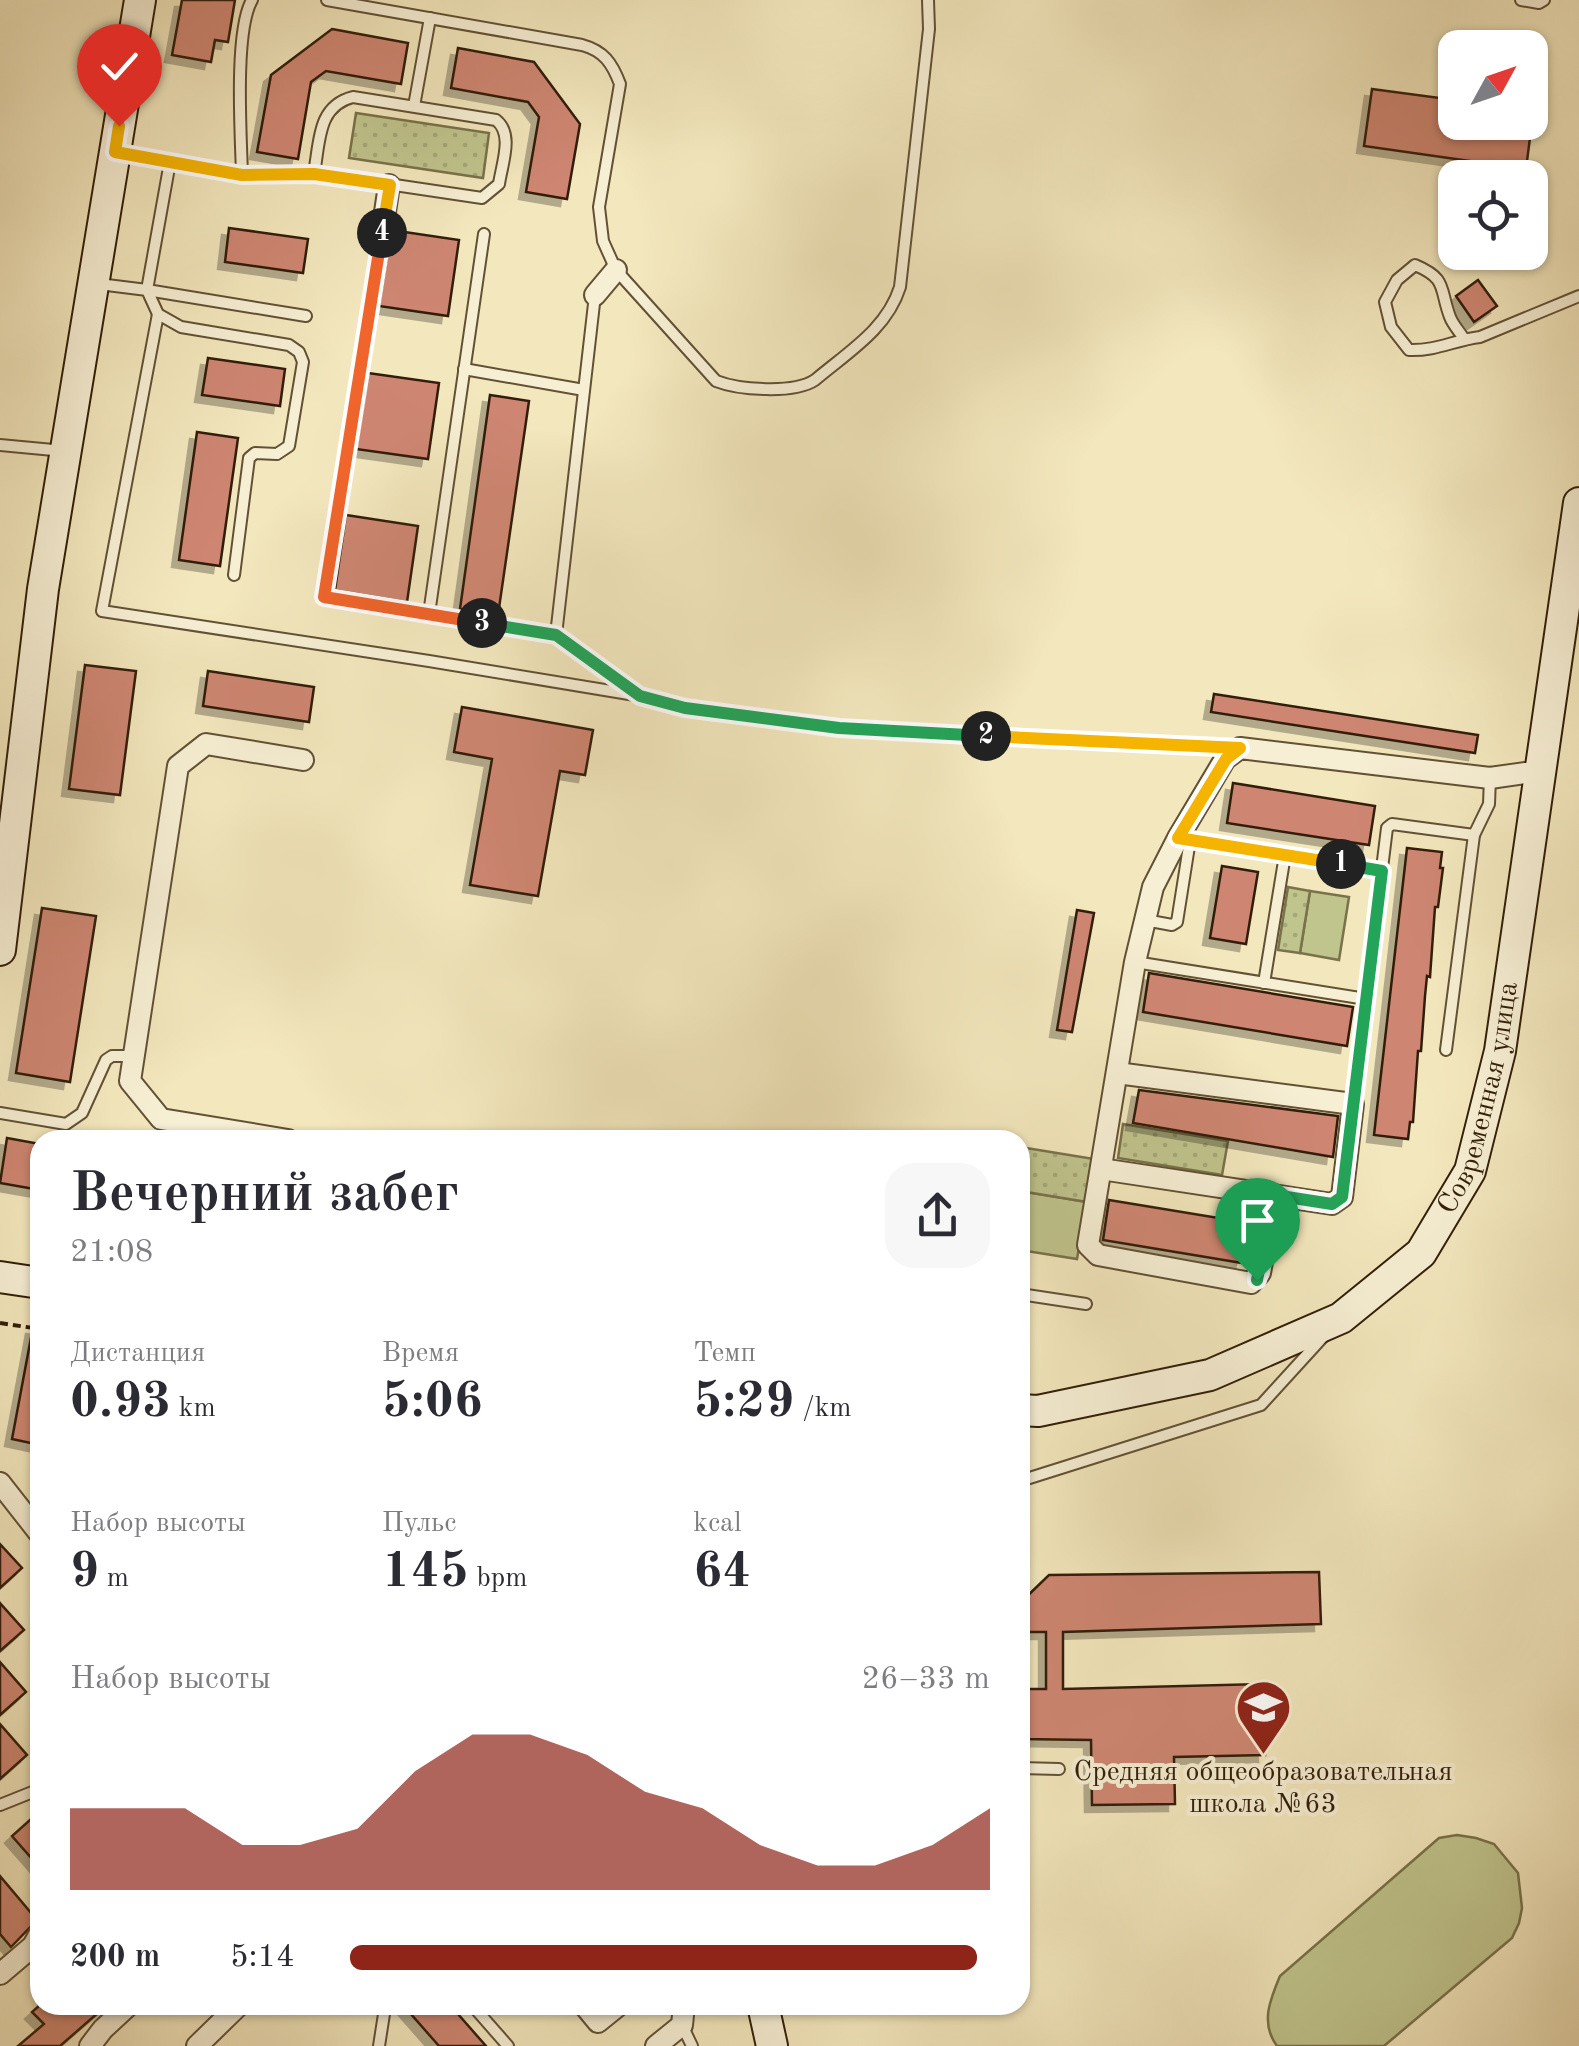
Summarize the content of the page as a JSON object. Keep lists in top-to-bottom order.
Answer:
{
  "streets": {
    "street": ["Современная улица"]
  },
  "places": {
    "school or university": ["Средняя общеобразовательная школа №63"]
  },
  "north": "top right",
  "page": {
    "pins": [
      "4",
      "3",
      "2",
      "1"
    ],
    "heading": ["Вечерний забег", "21:08"],
    "stats": [
      ["Дистанция", "0.93 km"],
      ["Время", "5:06"],
      ["Темп", "5:29 /km"],
      ["Набор высоты", "9 m"],
      ["Пульс", "145 bpm"],
      ["kcal", "64"]
    ],
    "chart": ["Набор высоты", "26–33 m"],
    "list": [
      {
        "name": "200 m",
        "note": "5:14"
      }
    ]
  }
}
